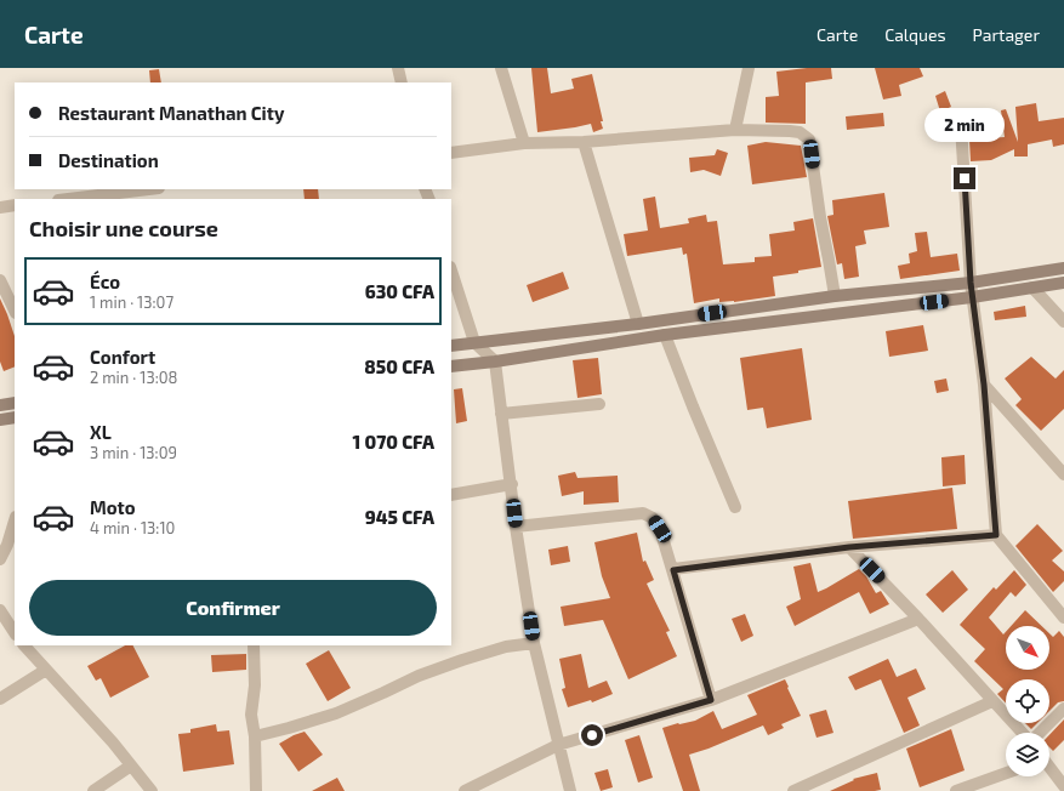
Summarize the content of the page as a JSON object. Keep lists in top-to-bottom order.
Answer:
{
  "north": "bottom right",
  "page": {
    "header": "Carte",
    "nav": ["Carte", "Calques", "Partager"],
    "banner": ["Restaurant Manathan City", "Destination"],
    "bubble": "2 min",
    "heading": "Choisir une course",
    "list": [
      {
        "name": "Éco",
        "note": "1 min · 13:07",
        "value": "630 CFA"
      },
      {
        "name": "Confort",
        "note": "2 min · 13:08",
        "value": "850 CFA"
      },
      {
        "name": "XL",
        "note": "3 min · 13:09",
        "value": "1 070 CFA"
      },
      {
        "name": "Moto",
        "note": "4 min · 13:10",
        "value": "945 CFA"
      }
    ],
    "buttons": "Confirmer"
  }
}
